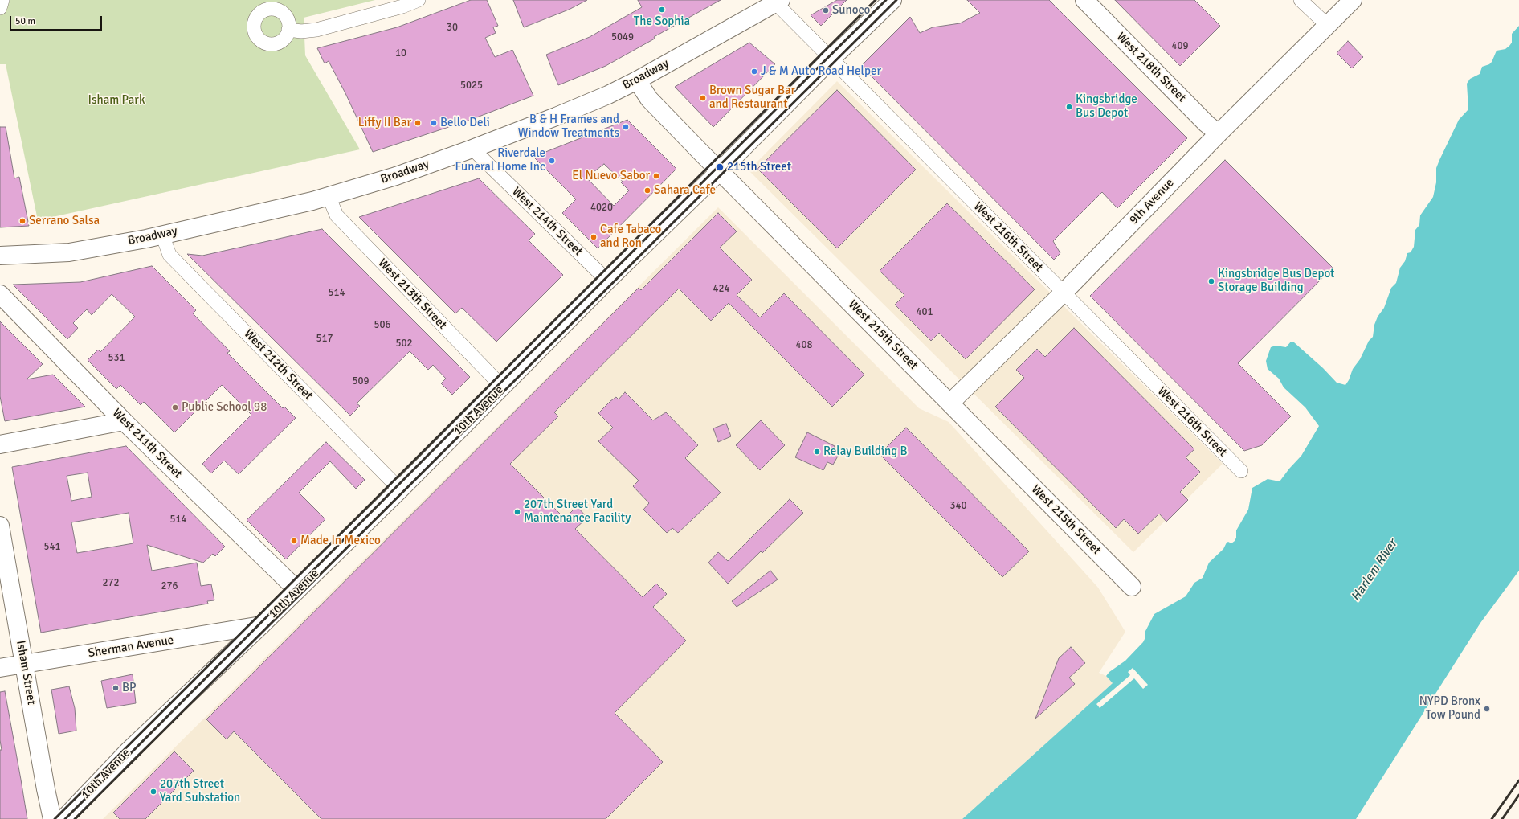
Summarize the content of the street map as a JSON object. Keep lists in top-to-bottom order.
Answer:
{
  "streets": {
    "street": [
      "West 218th Street",
      "Broadway",
      "9th Avenue",
      "West 214th Street",
      "West 216th Street",
      "West 213th Street",
      "West 215th Street",
      "West 212th Street",
      "10th Avenue",
      "West 211th Street",
      "Sherman Avenue",
      "Isham Street"
    ]
  },
  "crossings": [
    ["West 218th Street", "9th Avenue"],
    ["Broadway", "West 214th Street"],
    ["Broadway", "West 216th Street"],
    ["Broadway", "West 213th Street"],
    ["Broadway", "West 215th Street"],
    ["Broadway", "West 212th Street"],
    ["9th Avenue", "West 216th Street"],
    ["9th Avenue", "West 215th Street"],
    ["West 214th Street", "10th Avenue"],
    ["West 216th Street", "10th Avenue"],
    ["West 213th Street", "10th Avenue"],
    ["West 215th Street", "10th Avenue"],
    ["West 212th Street", "10th Avenue"],
    ["10th Avenue", "West 211th Street"],
    ["10th Avenue", "Sherman Avenue"],
    ["Sherman Avenue", "Isham Street"]
  ],
  "water": ["Harlem River"],
  "parks": ["Isham Park"],
  "places": [
    "The Sophia",
    "Sunoco",
    "J & M Auto Road Helper",
    "Brown Sugar Bar and Restaurant",
    "Kingsbridge Bus Depot",
    "Liffy II Bar",
    "Bello Deli",
    "B & H Frames and Window Treatments",
    "Riverdale Funeral Home Inc",
    "215th Street",
    "El Nuevo Sabor",
    "Sahara Cafe",
    "Serrano Salsa",
    "Cafe Tabaco and Ron",
    "Kingsbridge Bus Depot Storage Building",
    "Public School 98",
    "Relay Building B",
    "207th Street Yard Maintenance Facility",
    "Made In Mexico",
    "BP",
    "NYPD Bronx Tow Pound",
    "207th Street Yard Substation"
  ],
  "house_numbers": [
    "30",
    "5049",
    "409",
    "10",
    "5025",
    "4020",
    "424",
    "514",
    "401",
    "506",
    "517",
    "502",
    "408",
    "531",
    "509",
    "340",
    "514",
    "541",
    "272",
    "276"
  ],
  "scale_bar": "50 m"
}
